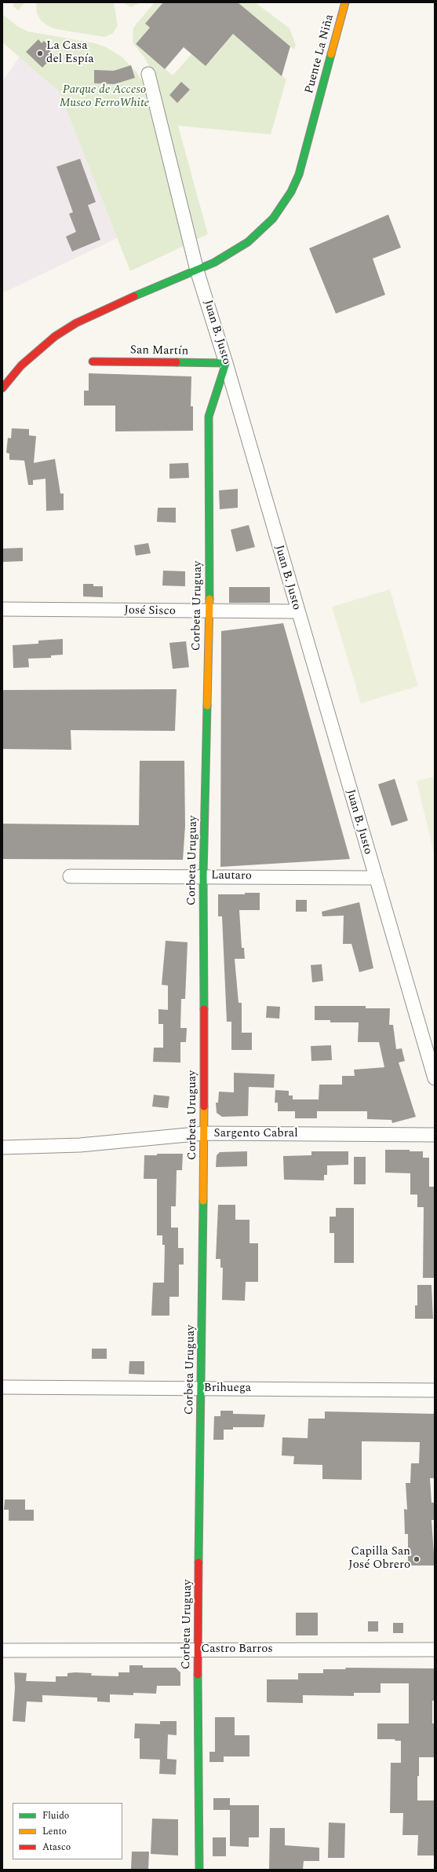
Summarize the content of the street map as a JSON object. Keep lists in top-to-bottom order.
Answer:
{
  "streets": {
    "street": [
      "Puente La Niña",
      "Juan B. Justo",
      "San Martín",
      "Corbeta Uruguay",
      "José Sisco",
      "Lautaro",
      "Sargento Cabral",
      "Brihuega",
      "Castro Barros"
    ]
  },
  "crossings": [
    ["Puente La Niña", "Juan B. Justo"],
    ["Juan B. Justo", "San Martín"],
    ["Juan B. Justo", "Corbeta Uruguay"],
    ["Juan B. Justo", "José Sisco"],
    ["Juan B. Justo", "Lautaro"],
    ["San Martín", "Corbeta Uruguay"],
    ["Corbeta Uruguay", "José Sisco"],
    ["Corbeta Uruguay", "Lautaro"],
    ["Corbeta Uruguay", "Sargento Cabral"],
    ["Corbeta Uruguay", "Brihuega"],
    ["Corbeta Uruguay", "Castro Barros"]
  ],
  "parks": ["Parque de Acceso Museo FerroWhite"],
  "places": ["La Casa del Espía", "Capilla San José Obrero"],
  "legend": ["Fluido", "Lento", "Atasco"]
}
